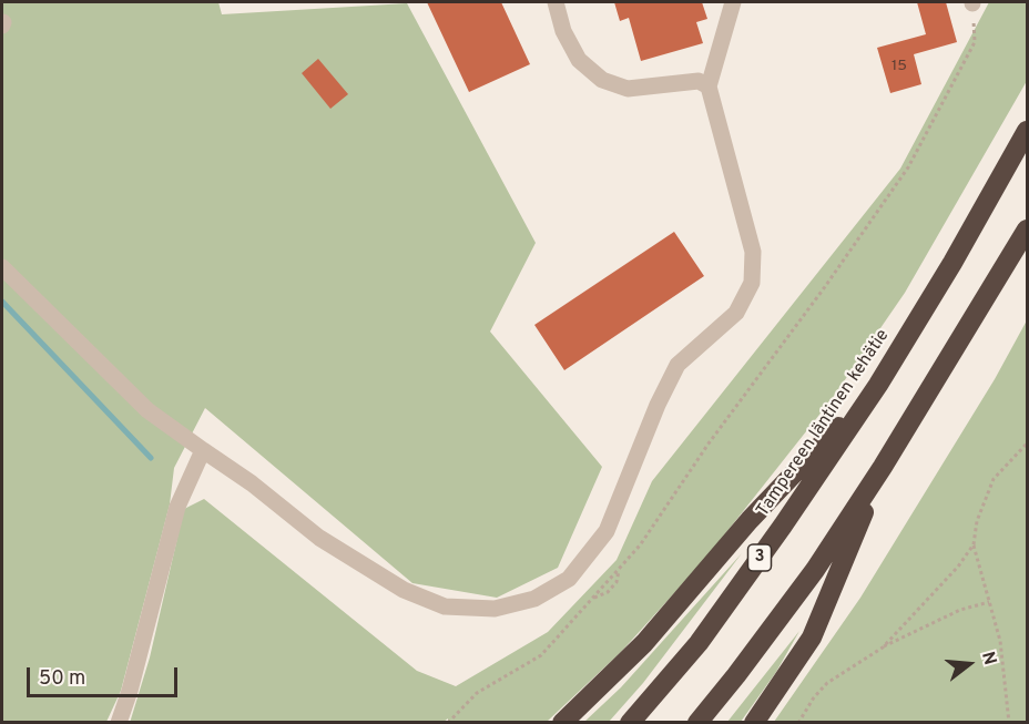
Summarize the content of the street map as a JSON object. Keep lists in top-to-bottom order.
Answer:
{
  "streets": {
    "highway": ["Tampereen läntinen kehätie", "3"]
  },
  "house_numbers": ["15"],
  "scale_bar": "50 m",
  "north": "right"
}
